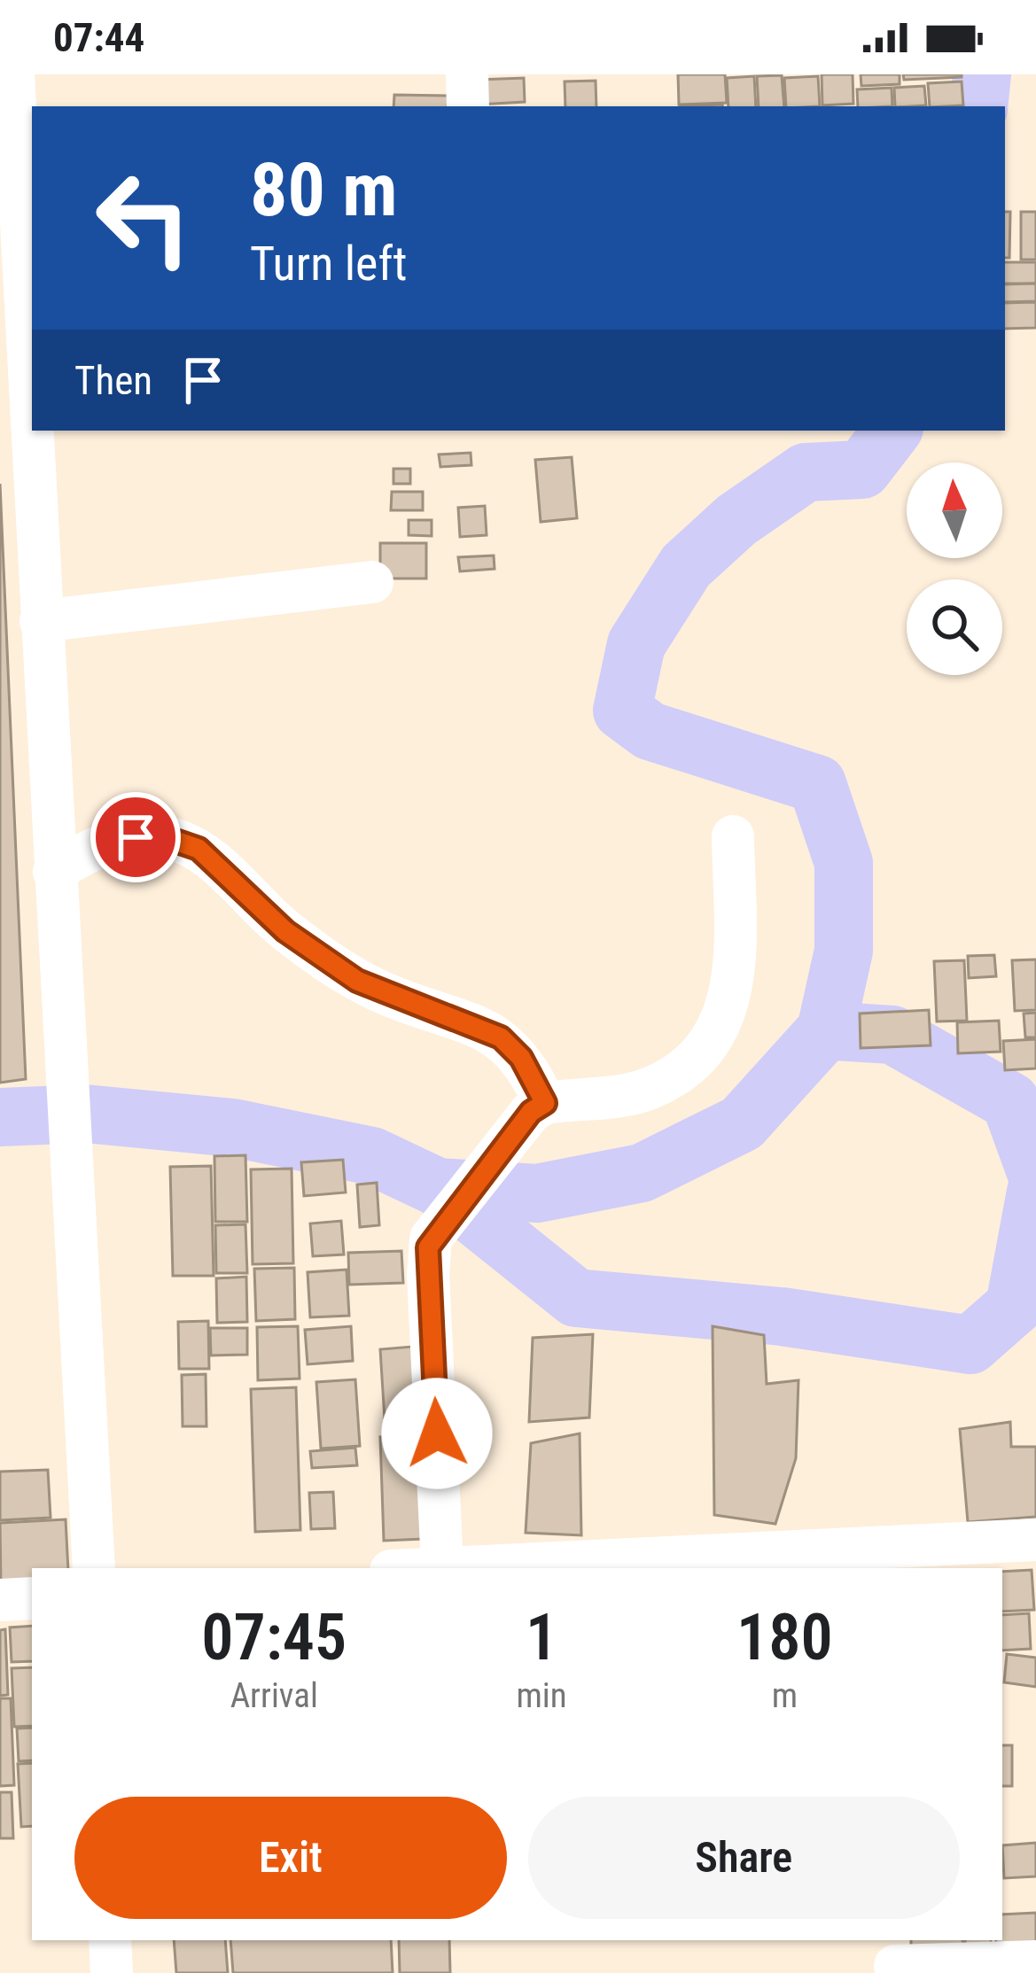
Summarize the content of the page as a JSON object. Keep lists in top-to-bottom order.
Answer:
{
  "north": "top",
  "page": {
    "status": "07:44",
    "turn": ["80 m", "Turn left"],
    "then": "Then",
    "eta": [
      "07:45",
      "Arrival",
      "1",
      "min",
      "180",
      "m"
    ],
    "buttons": ["Exit", "Share"]
  }
}
